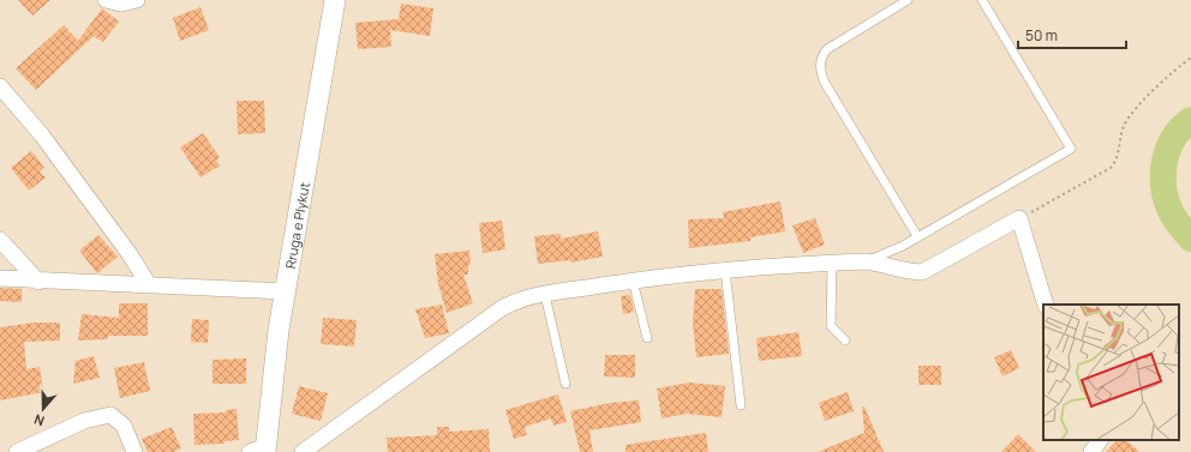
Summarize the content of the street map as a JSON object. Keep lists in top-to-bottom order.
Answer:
{
  "streets": {
    "street": ["Rruga e Plykut"]
  },
  "scale_bar": "50 m",
  "north": "bottom"
}
